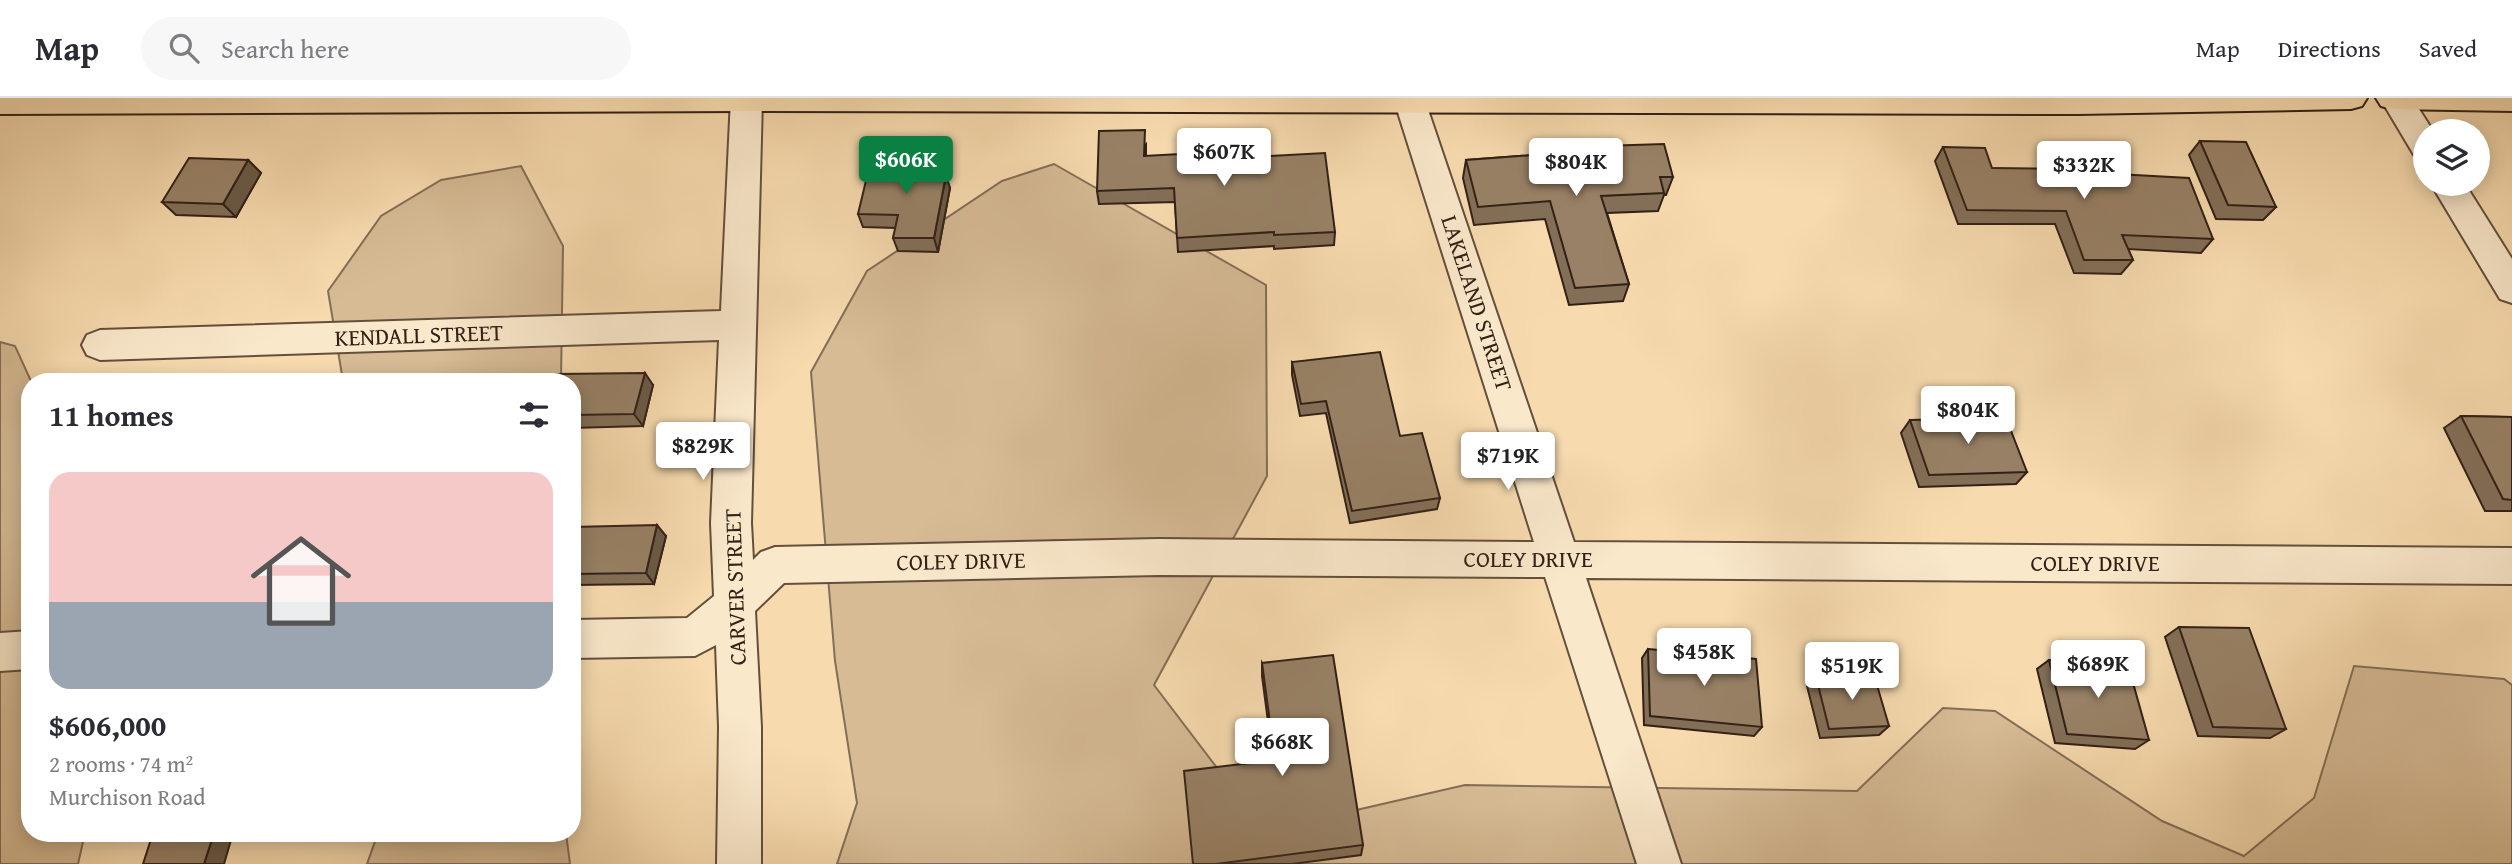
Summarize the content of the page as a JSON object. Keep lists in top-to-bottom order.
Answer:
{
  "streets": {
    "street": [
      "LAKELAND STREET",
      "KENDALL STREET",
      "COLEY DRIVE",
      "CARVER STREET"
    ]
  },
  "crossings": [
    ["LAKELAND STREET", "COLEY DRIVE"],
    ["KENDALL STREET", "CARVER STREET"],
    ["COLEY DRIVE", "CARVER STREET"]
  ],
  "page": {
    "header": "Map",
    "search": "Search here",
    "nav": ["Map", "Directions", "Saved"],
    "price": [
      "$607K",
      "$606K",
      "$804K",
      "$332K",
      "$804K",
      "$829K",
      "$719K",
      "$458K",
      "$689K",
      "$519K",
      "$668K"
    ],
    "heading": "11 homes",
    "list": [
      {
        "name": "$606,000",
        "note": "2 rooms · 74 m² · Murchison Road"
      }
    ]
  }
}
